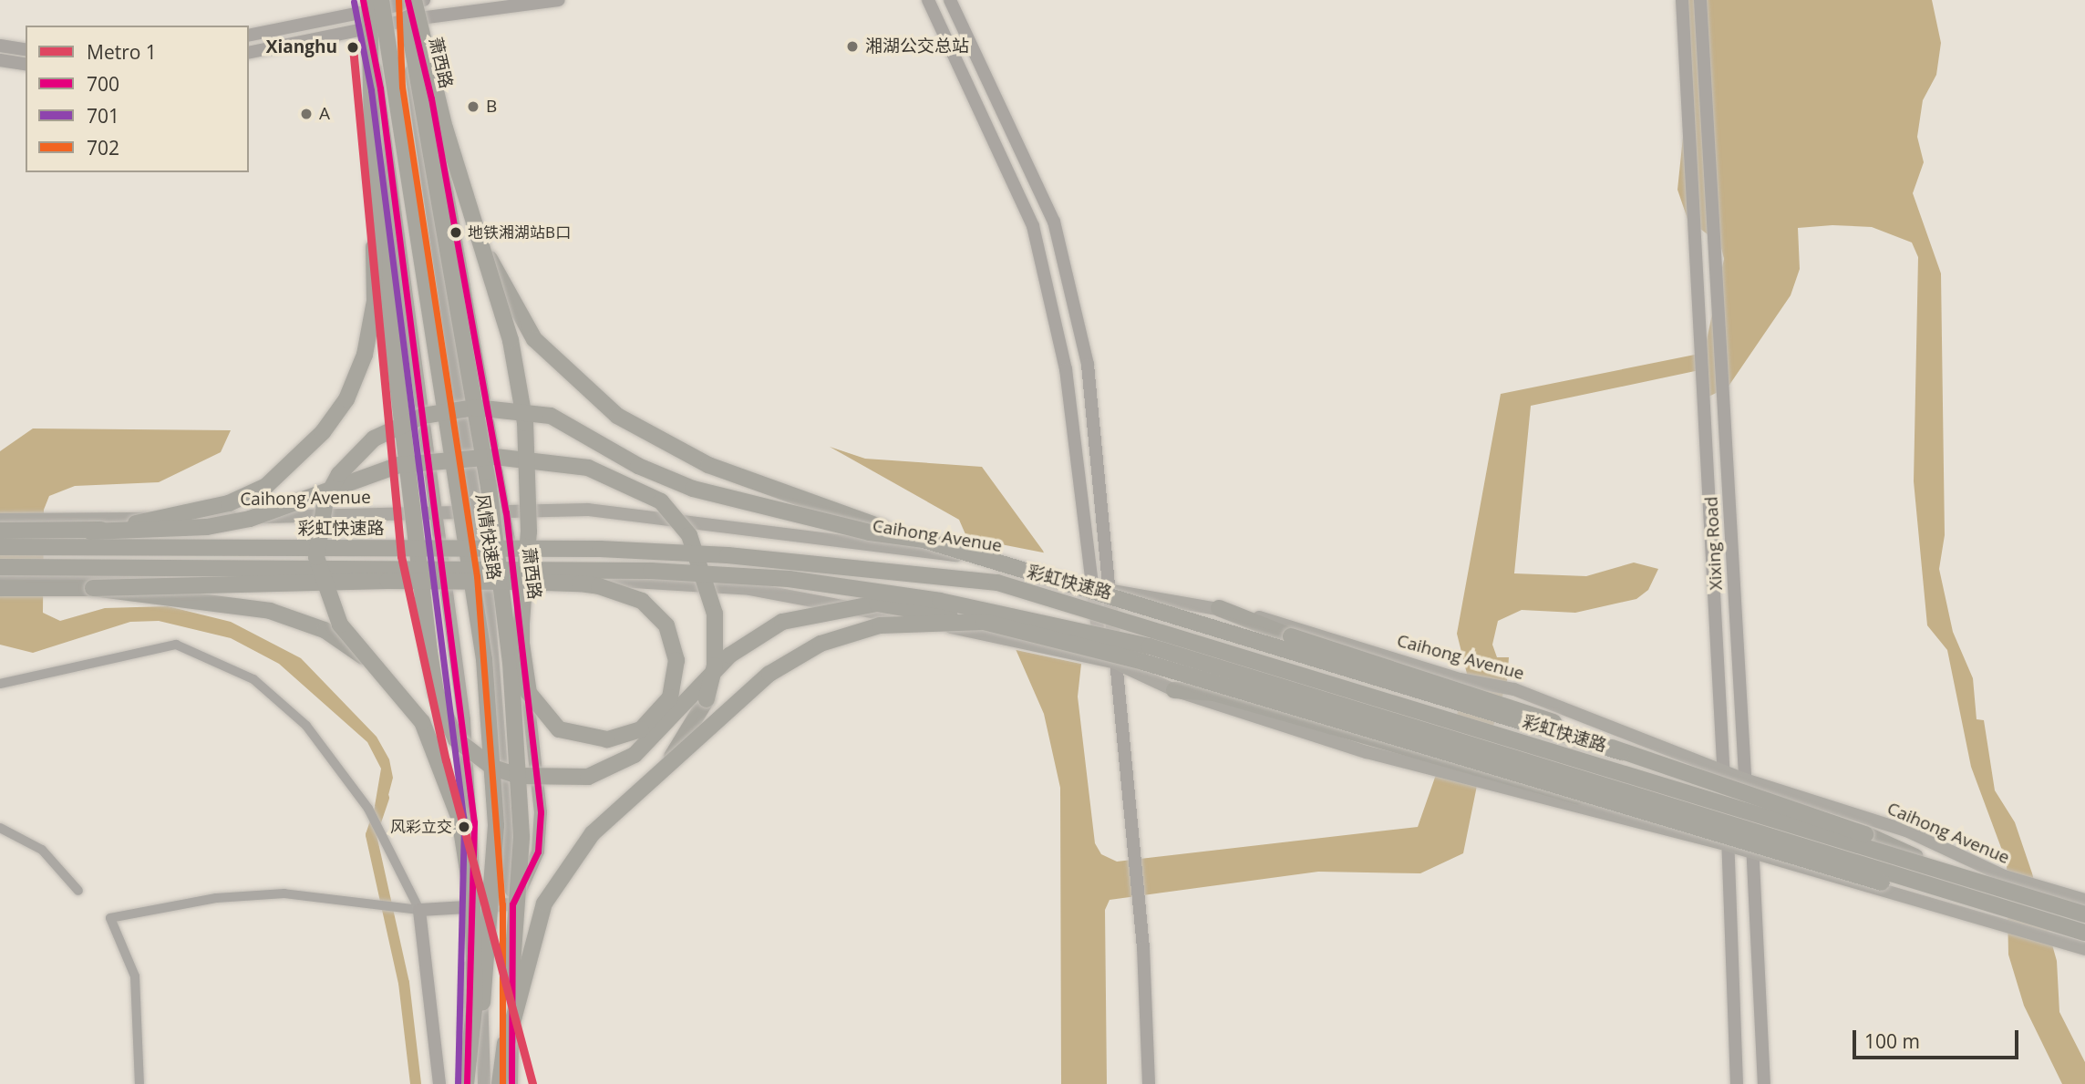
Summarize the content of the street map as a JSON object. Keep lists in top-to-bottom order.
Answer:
{
  "streets": {
    "highway": ["彩虹快速路", "风情快速路"],
    "main road": ["萧西路", "Caihong Avenue", "Xixing Road"]
  },
  "crossings": [
    ["萧西路", "Caihong Avenue"],
    ["Caihong Avenue", "Xixing Road"]
  ],
  "places": [
    "湘湖公交总站",
    "Xianghu",
    "B",
    "A",
    "地铁湘湖站B口",
    "风彩立交"
  ],
  "lines": [
    "transit line 700",
    "transit line 702",
    "transit line 701",
    "metro line 1"
  ],
  "legend": [
    "Metro 1",
    "700",
    "701",
    "702"
  ],
  "scale_bar": "100 m"
}
